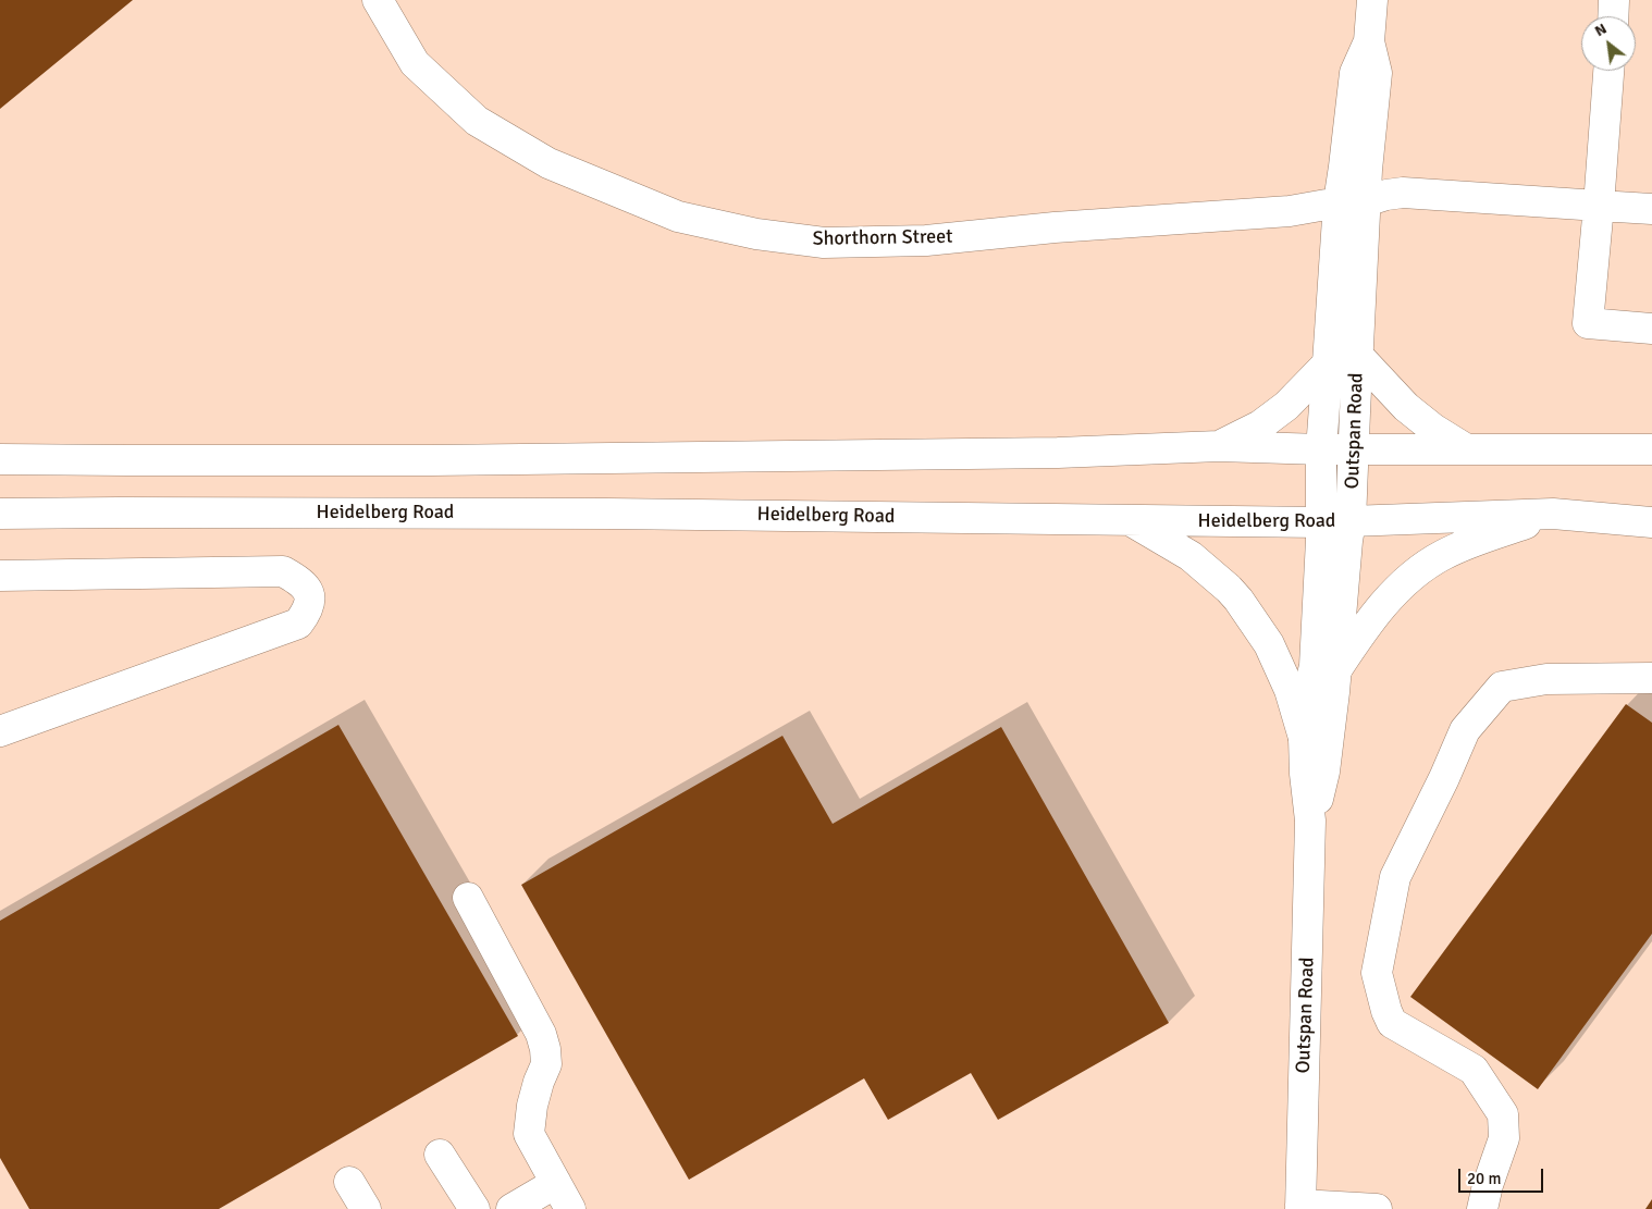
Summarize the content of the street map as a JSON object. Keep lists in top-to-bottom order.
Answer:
{
  "streets": {
    "main road": ["Shorthorn Street", "Outspan Road", "Heidelberg Road"]
  },
  "crossings": [
    ["Shorthorn Street", "Outspan Road"],
    ["Outspan Road", "Heidelberg Road"]
  ],
  "scale_bar": "20 m",
  "north": "top left"
}
